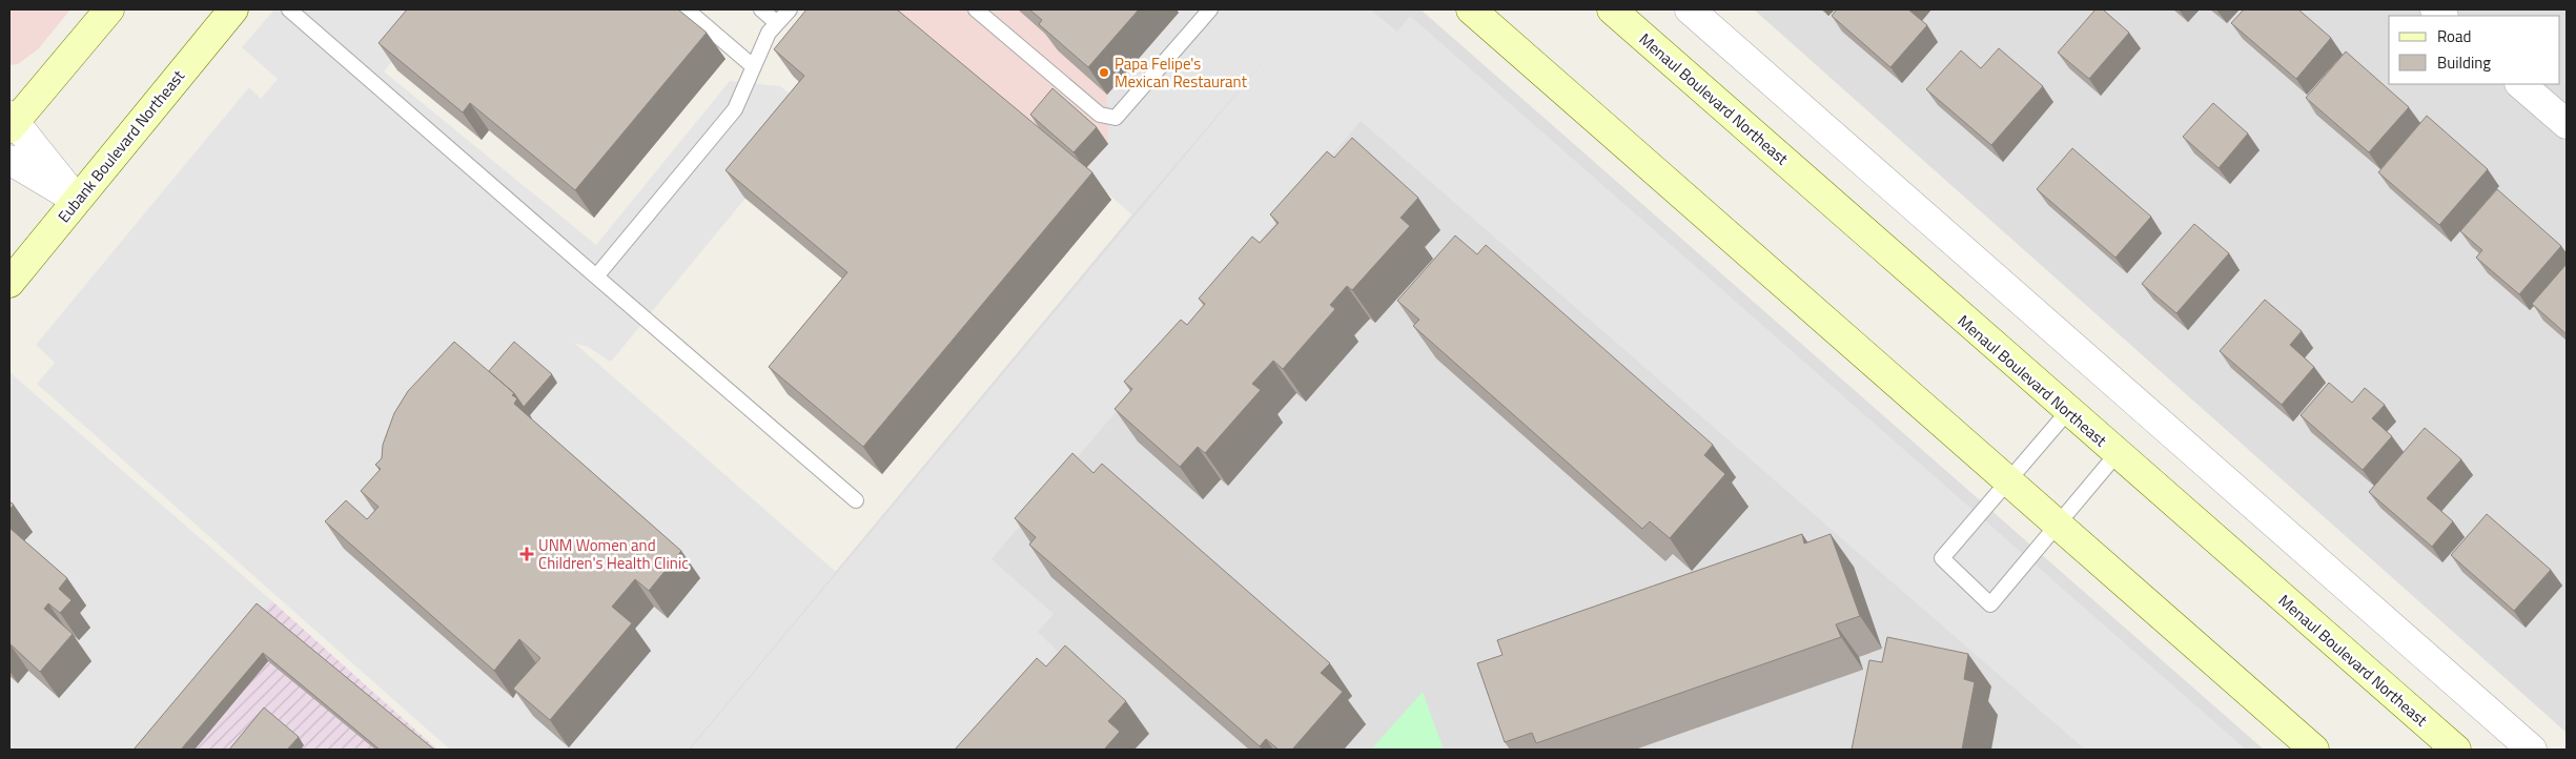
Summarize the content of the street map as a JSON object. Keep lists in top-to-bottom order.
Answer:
{
  "streets": {
    "main road": ["Menaul Boulevard Northeast", "Eubank Boulevard Northeast"]
  },
  "places": {
    "other": ["Papa Felipe's Mexican Restaurant"],
    "health": ["UNM Women and Children's Health Clinic"]
  },
  "legend": ["Road", "Building"]
}
